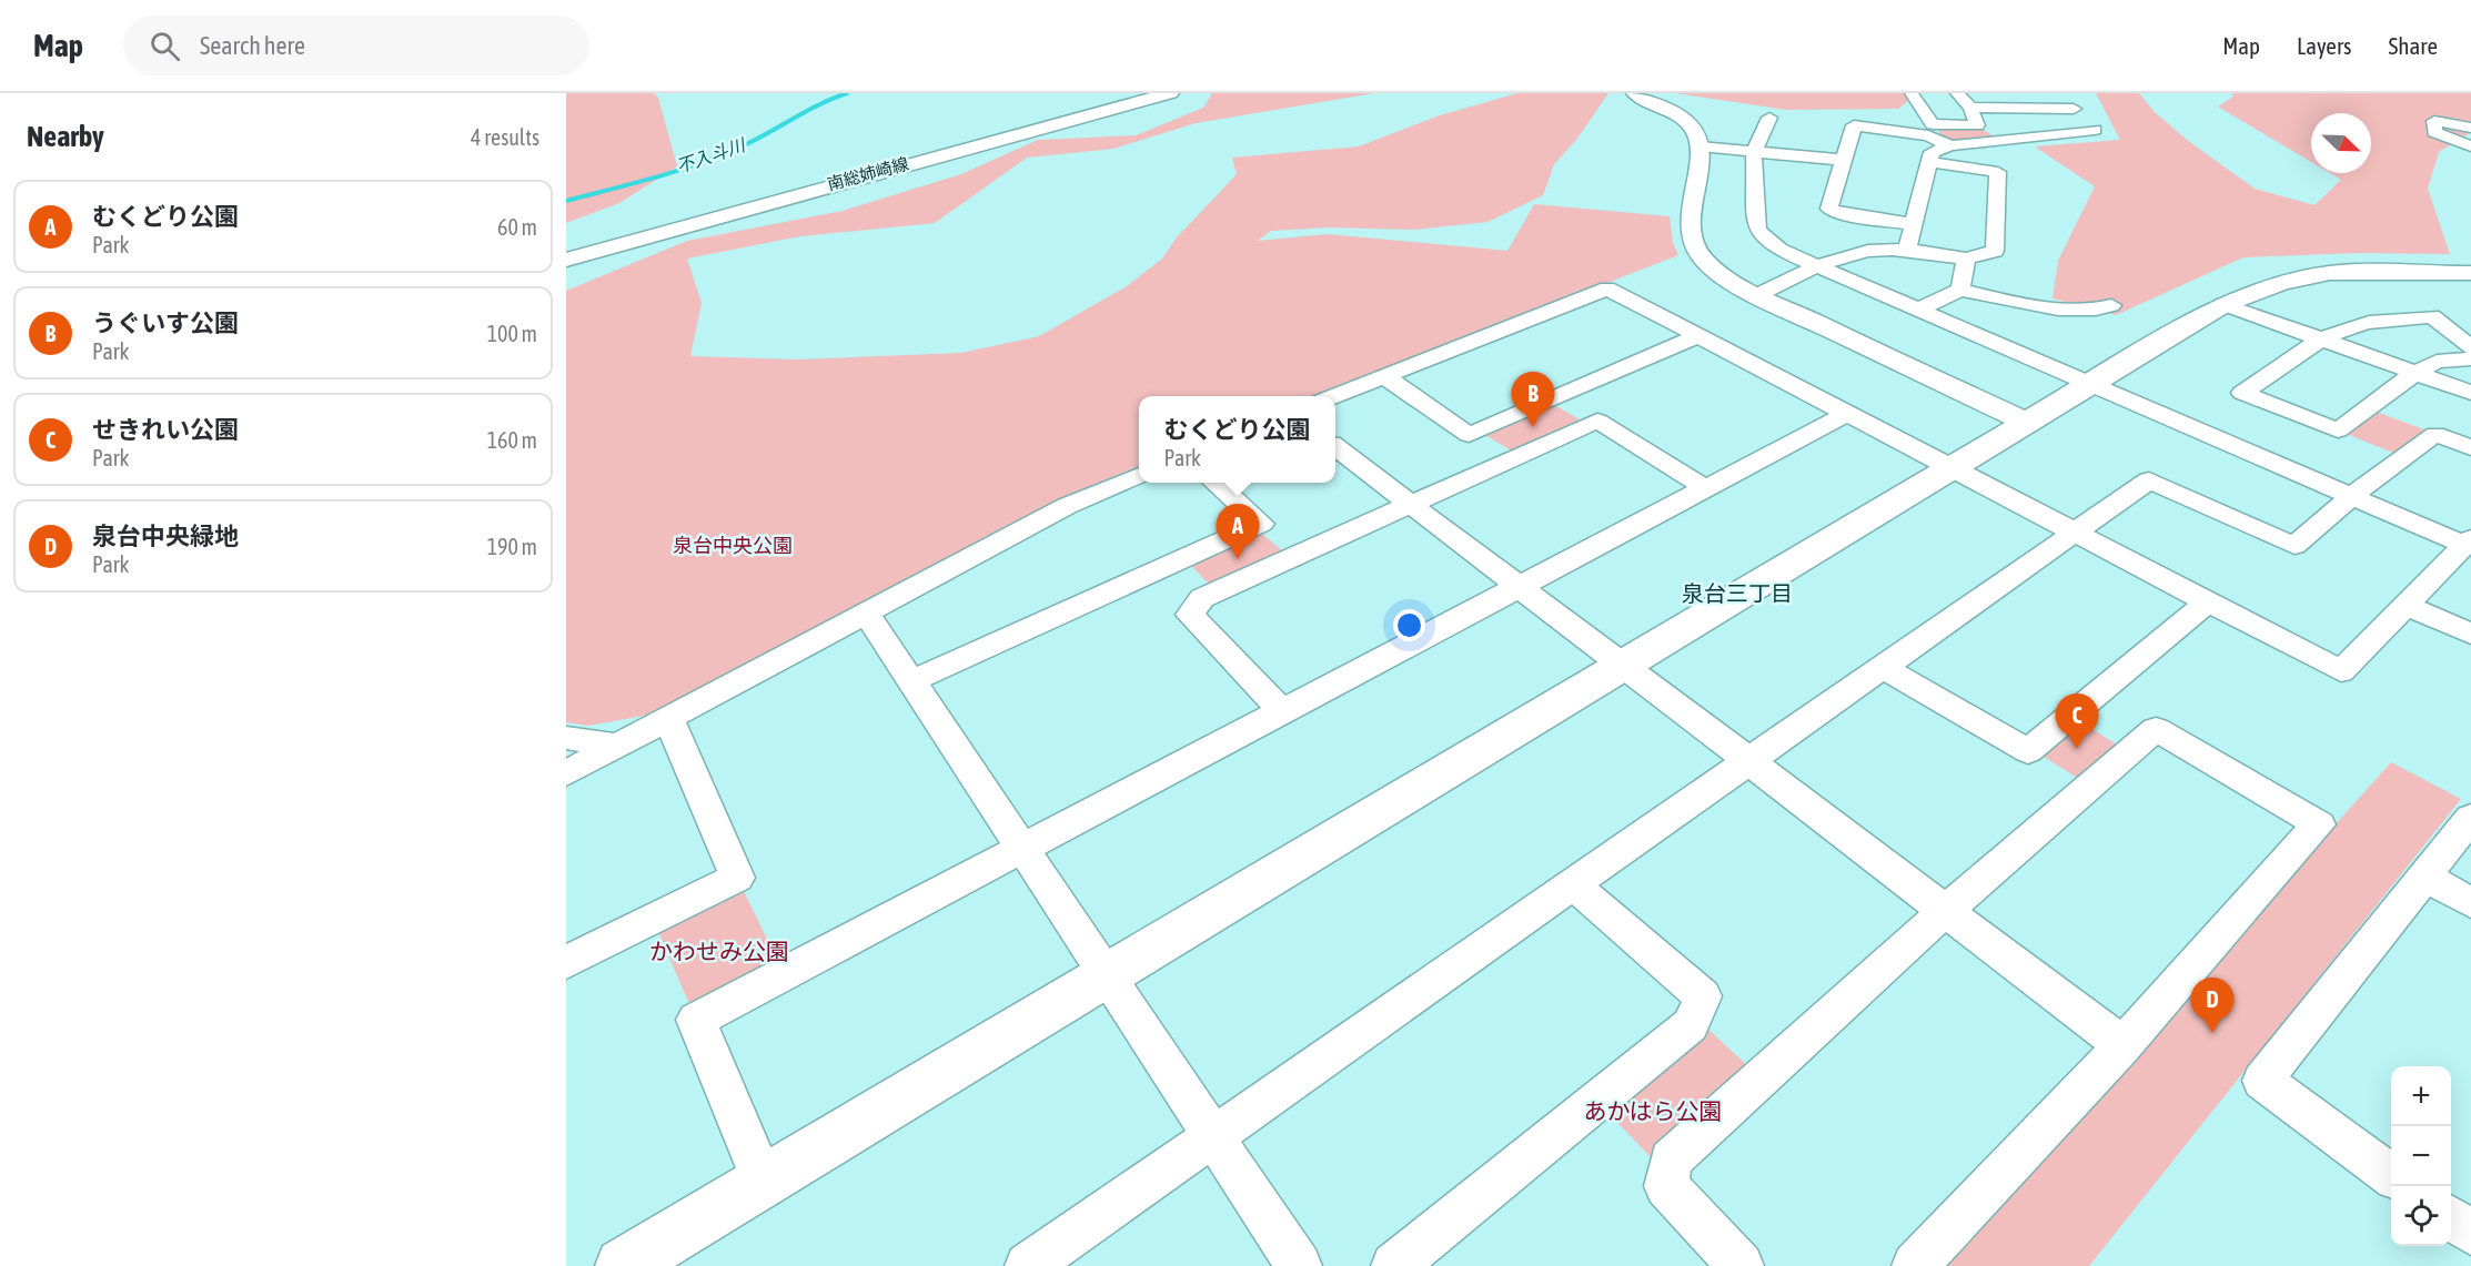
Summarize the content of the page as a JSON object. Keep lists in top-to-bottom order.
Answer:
{
  "streets": {
    "street": ["南総姉崎線"]
  },
  "districts": ["泉台三丁目"],
  "water": ["不入斗川"],
  "parks": ["泉台中央公園", "かわせみ公園", "あかはら公園"],
  "north": "bottom right",
  "page": {
    "header": "Map",
    "search": "Search here",
    "nav": ["Map", "Layers", "Share"],
    "heading": ["Nearby", "4 results"],
    "list": [
      {
        "mark": "A",
        "name": "むくどり公園",
        "note": "Park",
        "value": "60 m"
      },
      {
        "mark": "B",
        "name": "うぐいす公園",
        "note": "Park",
        "value": "100 m"
      },
      {
        "mark": "C",
        "name": "せきれい公園",
        "note": "Park",
        "value": "160 m"
      },
      {
        "mark": "D",
        "name": "泉台中央緑地",
        "note": "Park",
        "value": "190 m"
      }
    ],
    "pins": [
      "B",
      "A",
      "C",
      "D"
    ],
    "popup": ["むくどり公園", "Park"],
    "map_buttons": ["+", "−"]
  }
}
